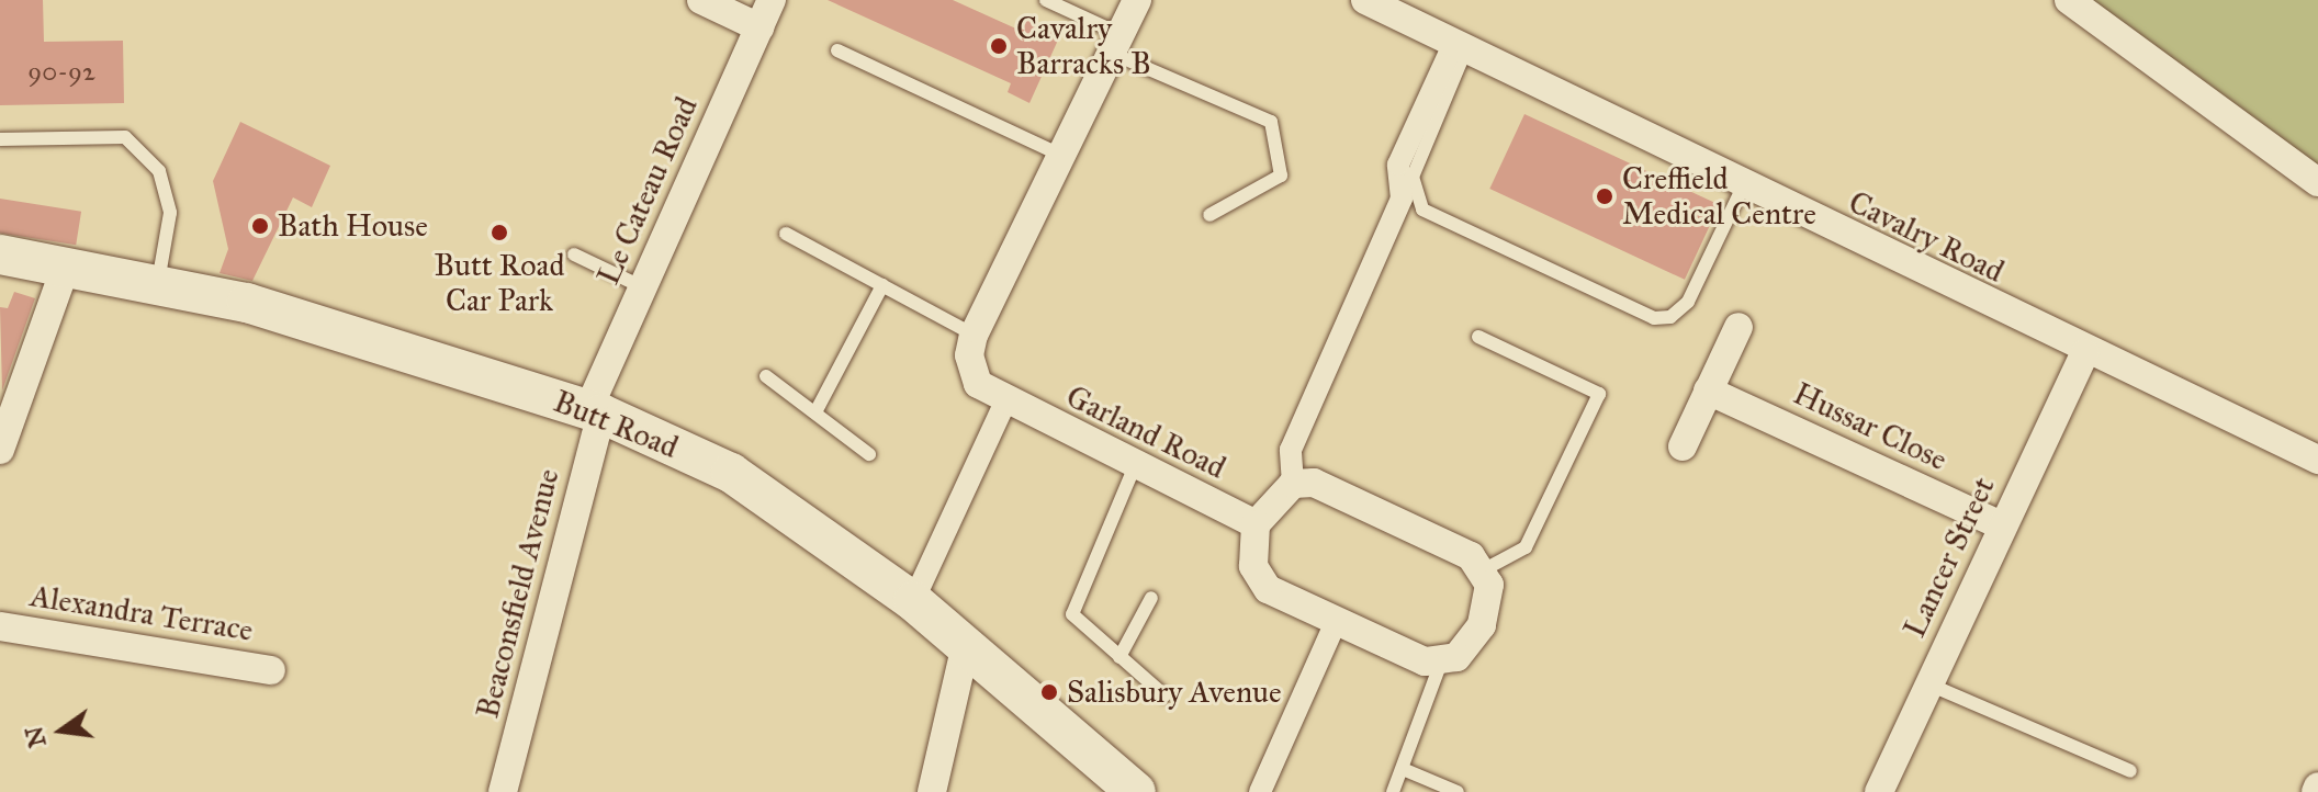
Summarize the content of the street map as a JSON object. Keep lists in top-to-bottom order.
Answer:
{
  "streets": {
    "main road": ["Butt Road"],
    "street": [
      "Le Cateau Road",
      "Cavalry Road",
      "Hussar Close",
      "Garland Road",
      "Lancer Street",
      "Beaconsfield Avenue",
      "Alexandra Terrace"
    ]
  },
  "crossings": [
    ["Le Cateau Road", "Butt Road"],
    ["Le Cateau Road", "Beaconsfield Avenue"],
    ["Cavalry Road", "Lancer Street"],
    ["Butt Road", "Beaconsfield Avenue"],
    ["Hussar Close", "Lancer Street"]
  ],
  "places": [
    "Cavalry Barracks B",
    "Creffield Medical Centre",
    "Bath House",
    "Butt Road Car Park",
    "Salisbury Avenue"
  ],
  "house_numbers": ["90-92"],
  "north": "left"
}
